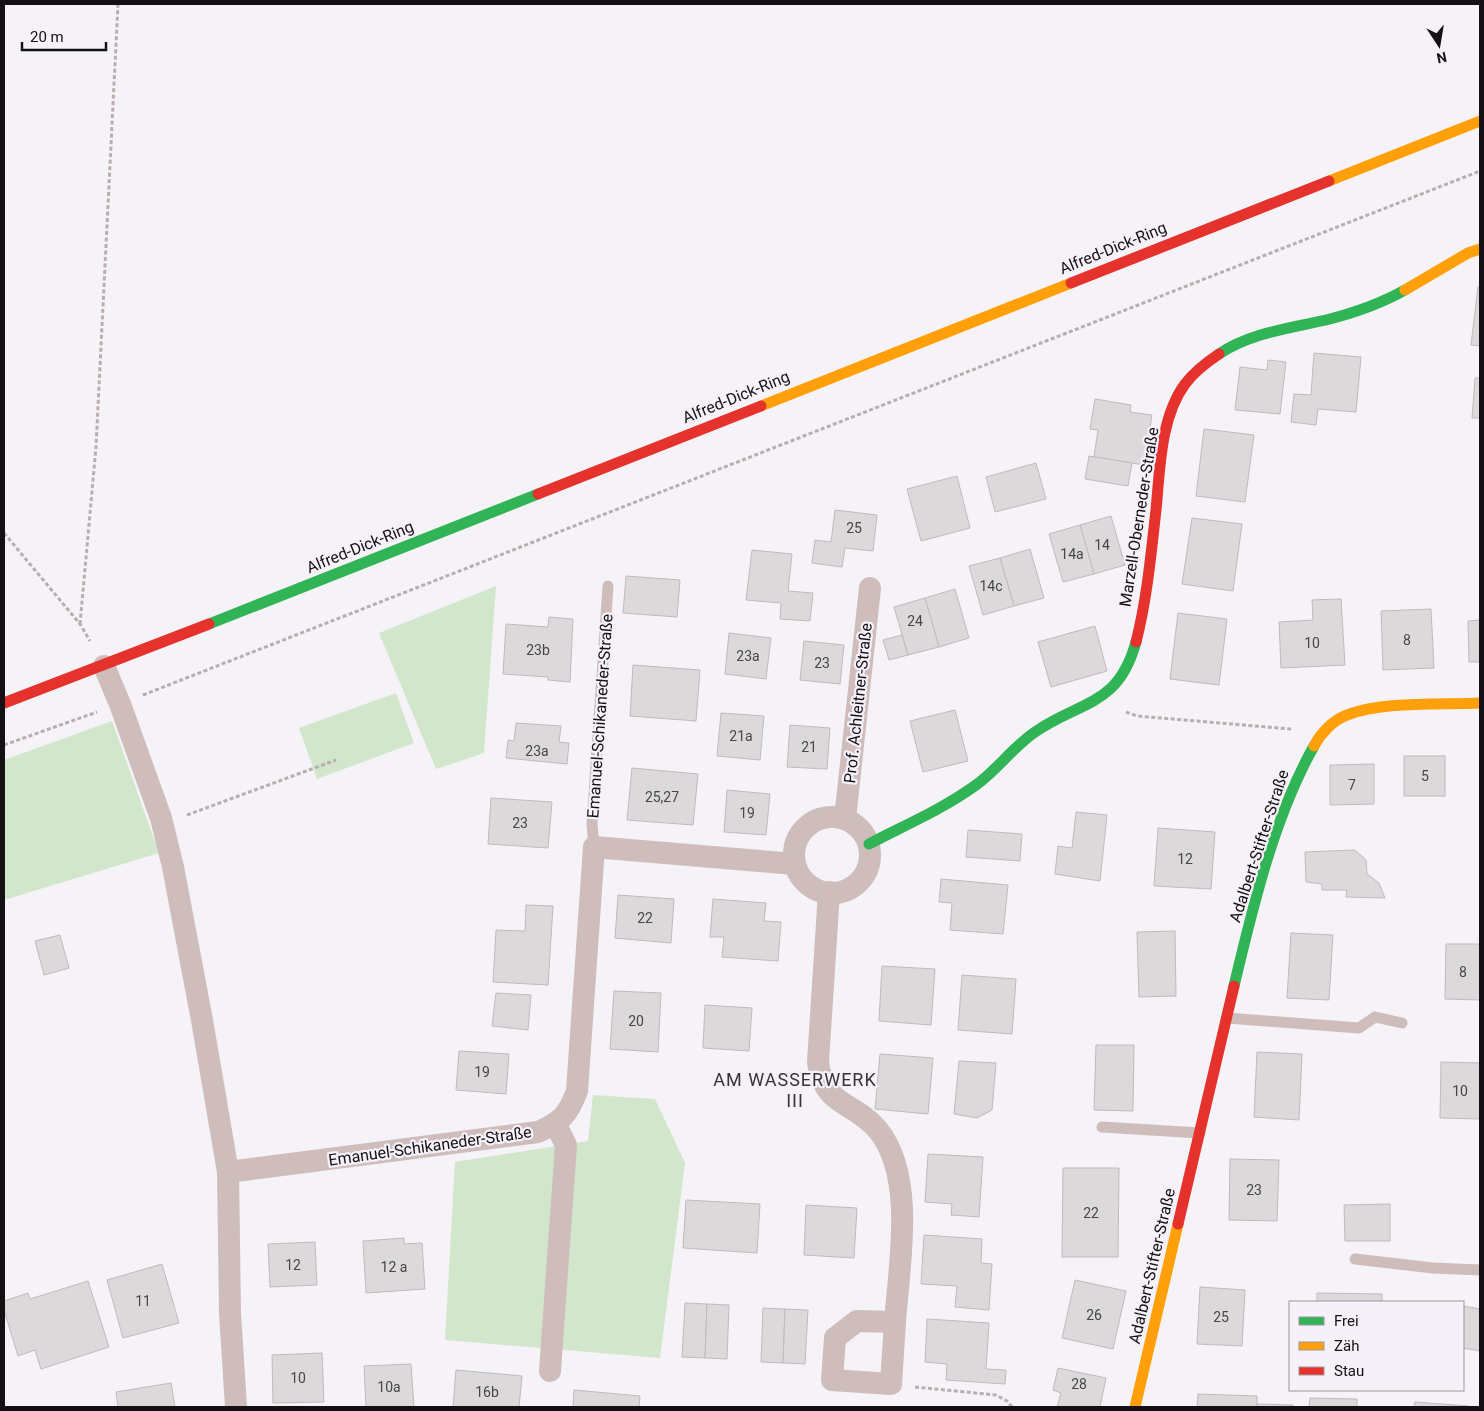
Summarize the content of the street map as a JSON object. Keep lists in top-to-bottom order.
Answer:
{
  "streets": {
    "street": [
      "Alfred-Dick-Ring",
      "Marzell-Oberneder-Straße",
      "Prof. Achleitner-Straße",
      "Emanuel-Schikaneder-Straße",
      "Adalbert-Stifter-Straße"
    ]
  },
  "crossings": [
    ["Marzell-Oberneder-Straße", "Prof. Achleitner-Straße"]
  ],
  "districts": ["AM WASSERWERK III"],
  "house_numbers": [
    "25",
    "14",
    "14a",
    "14c",
    "24",
    "8",
    "10",
    "23b",
    "23a",
    "23",
    "21a",
    "21",
    "23a",
    "5",
    "7",
    "25,27",
    "19",
    "23",
    "12",
    "22",
    "8",
    "20",
    "19",
    "10",
    "23",
    "22",
    "12",
    "12 a",
    "11",
    "26",
    "25",
    "10",
    "28",
    "10a",
    "16b"
  ],
  "legend": ["Frei", "Zäh", "Stau"],
  "scale_bar": "20 m",
  "north": "bottom"
}
